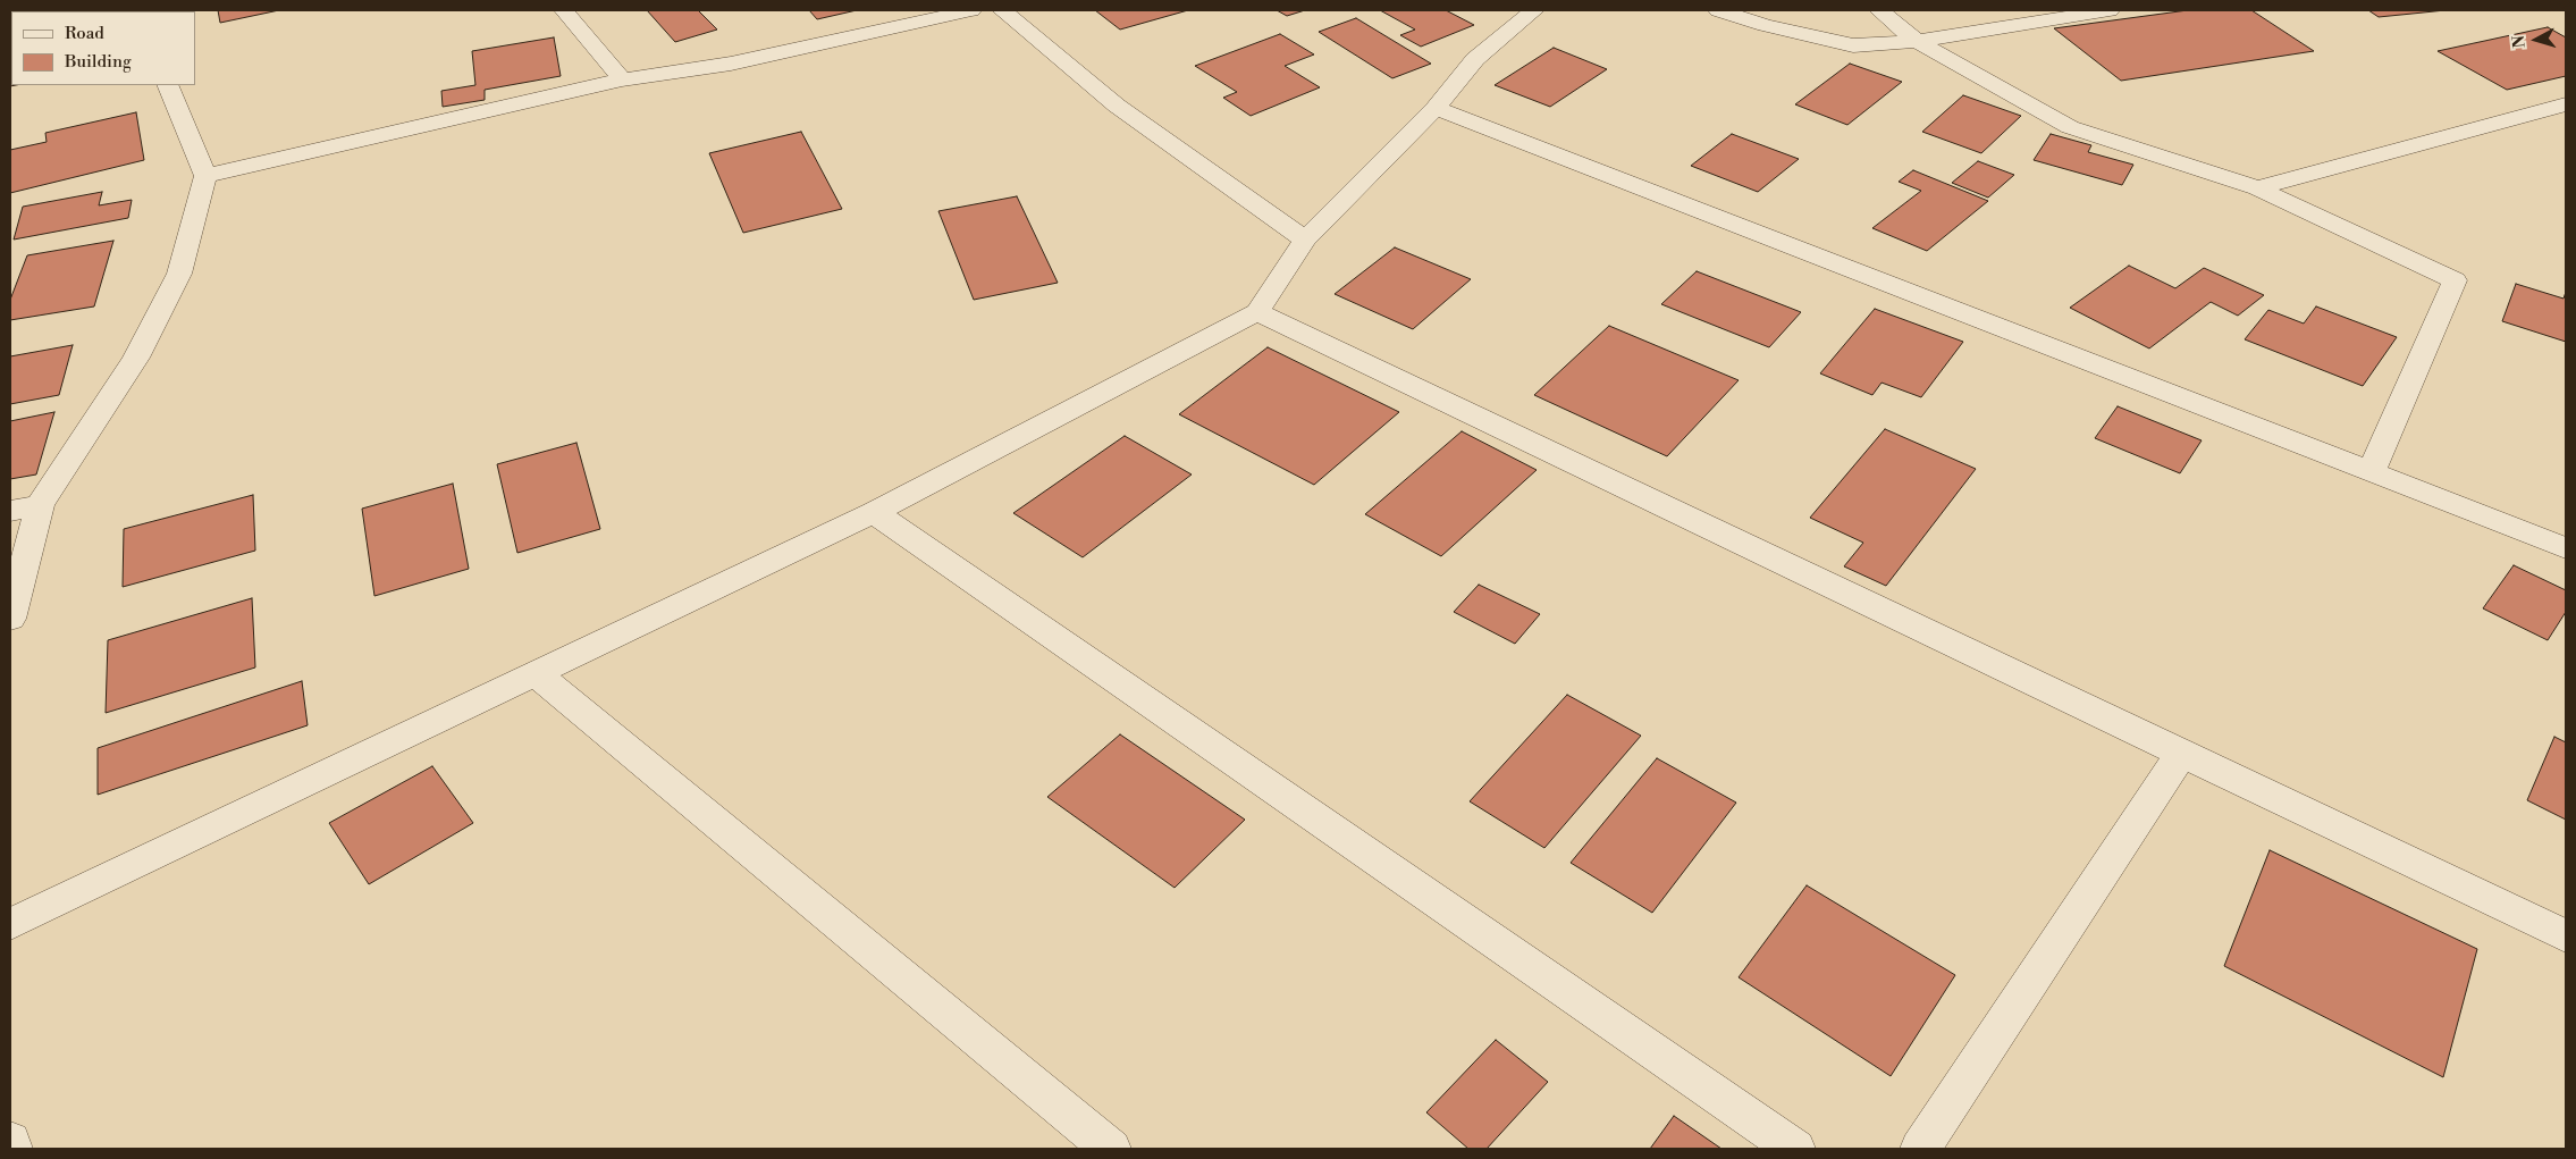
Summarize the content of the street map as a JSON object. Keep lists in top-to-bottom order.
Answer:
{
  "legend": ["Road", "Building"],
  "north": "left"
}
